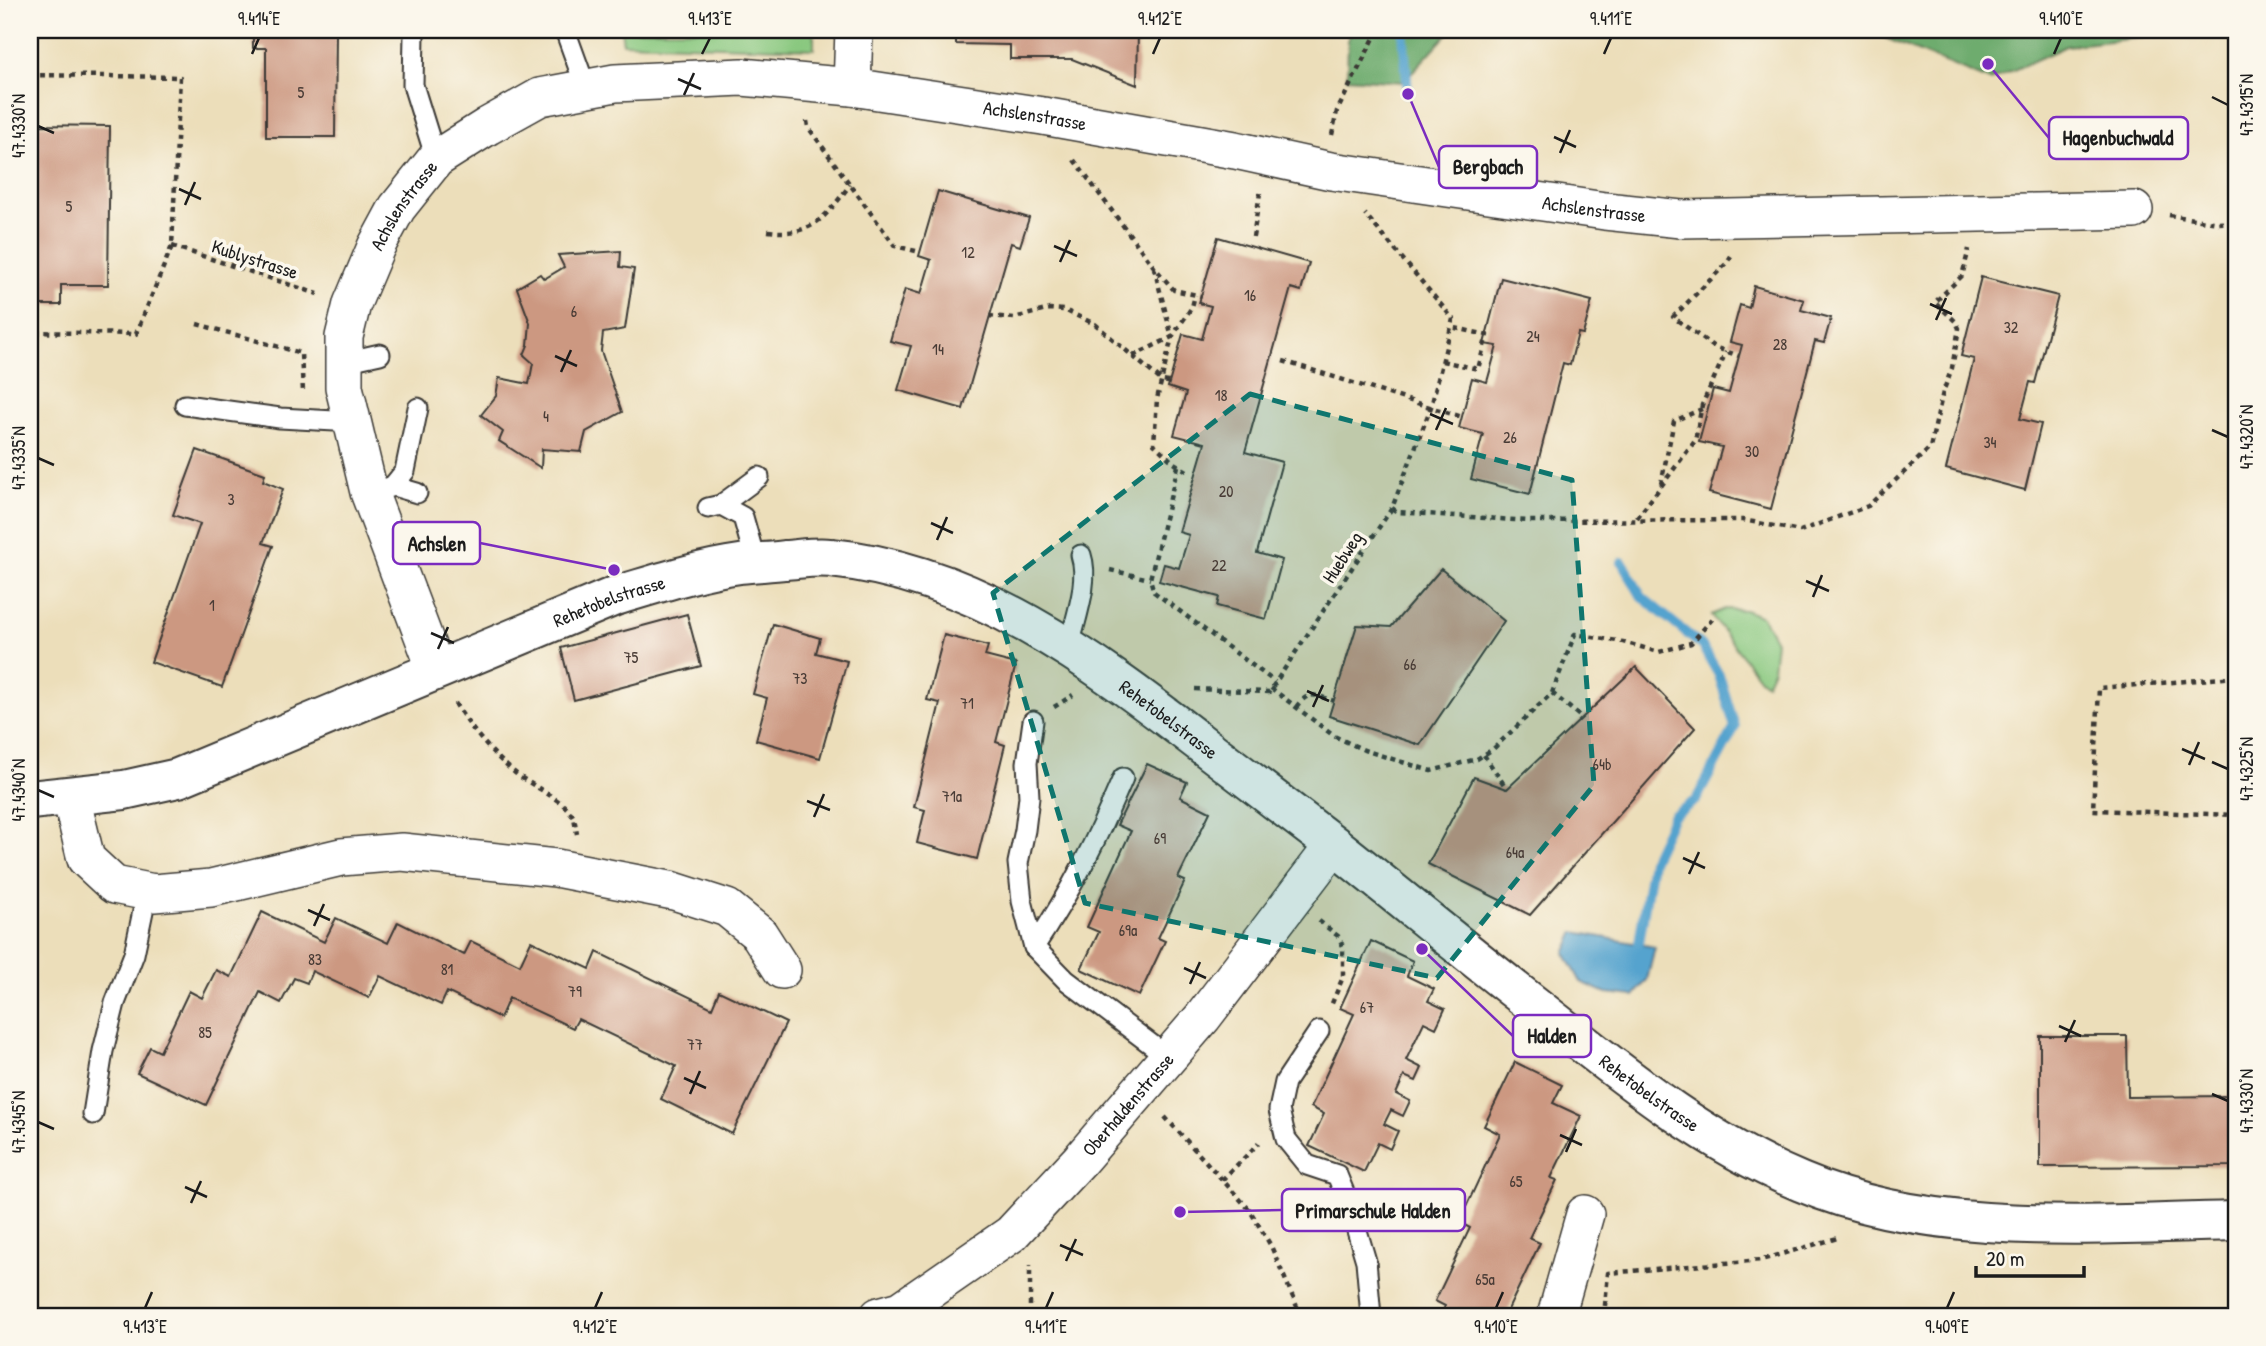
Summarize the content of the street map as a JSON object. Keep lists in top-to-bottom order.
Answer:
{
  "streets": {
    "street": ["Achslenstrasse", "Rehetobelstrasse", "Oberhaldenstrasse"],
    "path": ["Kublystrasse", "Huebweg"]
  },
  "crossings": [
    ["Achslenstrasse", "Rehetobelstrasse"],
    ["Rehetobelstrasse", "Oberhaldenstrasse"]
  ],
  "places": [
    "Hagenbuchwald",
    "Bergbach",
    "Achslen",
    "Halden",
    "Primarschule Halden"
  ],
  "house_numbers": [
    "5",
    "5",
    "12",
    "16",
    "6",
    "32",
    "24",
    "28",
    "14",
    "18",
    "4",
    "26",
    "34",
    "30",
    "20",
    "3",
    "22",
    "1",
    "75",
    "66",
    "73",
    "71",
    "64b",
    "71a",
    "69",
    "64a",
    "69a",
    "83",
    "81",
    "79",
    "67",
    "85",
    "77",
    "65",
    "65a"
  ],
  "scale_bar": "20 m",
  "coordinates": [
    "9.414°E",
    "9.413°E",
    "9.412°E",
    "9.411°E",
    "9.410°E",
    "47.4315°N",
    "47.4330°N",
    "47.4320°N",
    "47.4335°N",
    "47.4325°N",
    "47.4340°N",
    "47.4345°N",
    "9.409°E"
  ]
}
